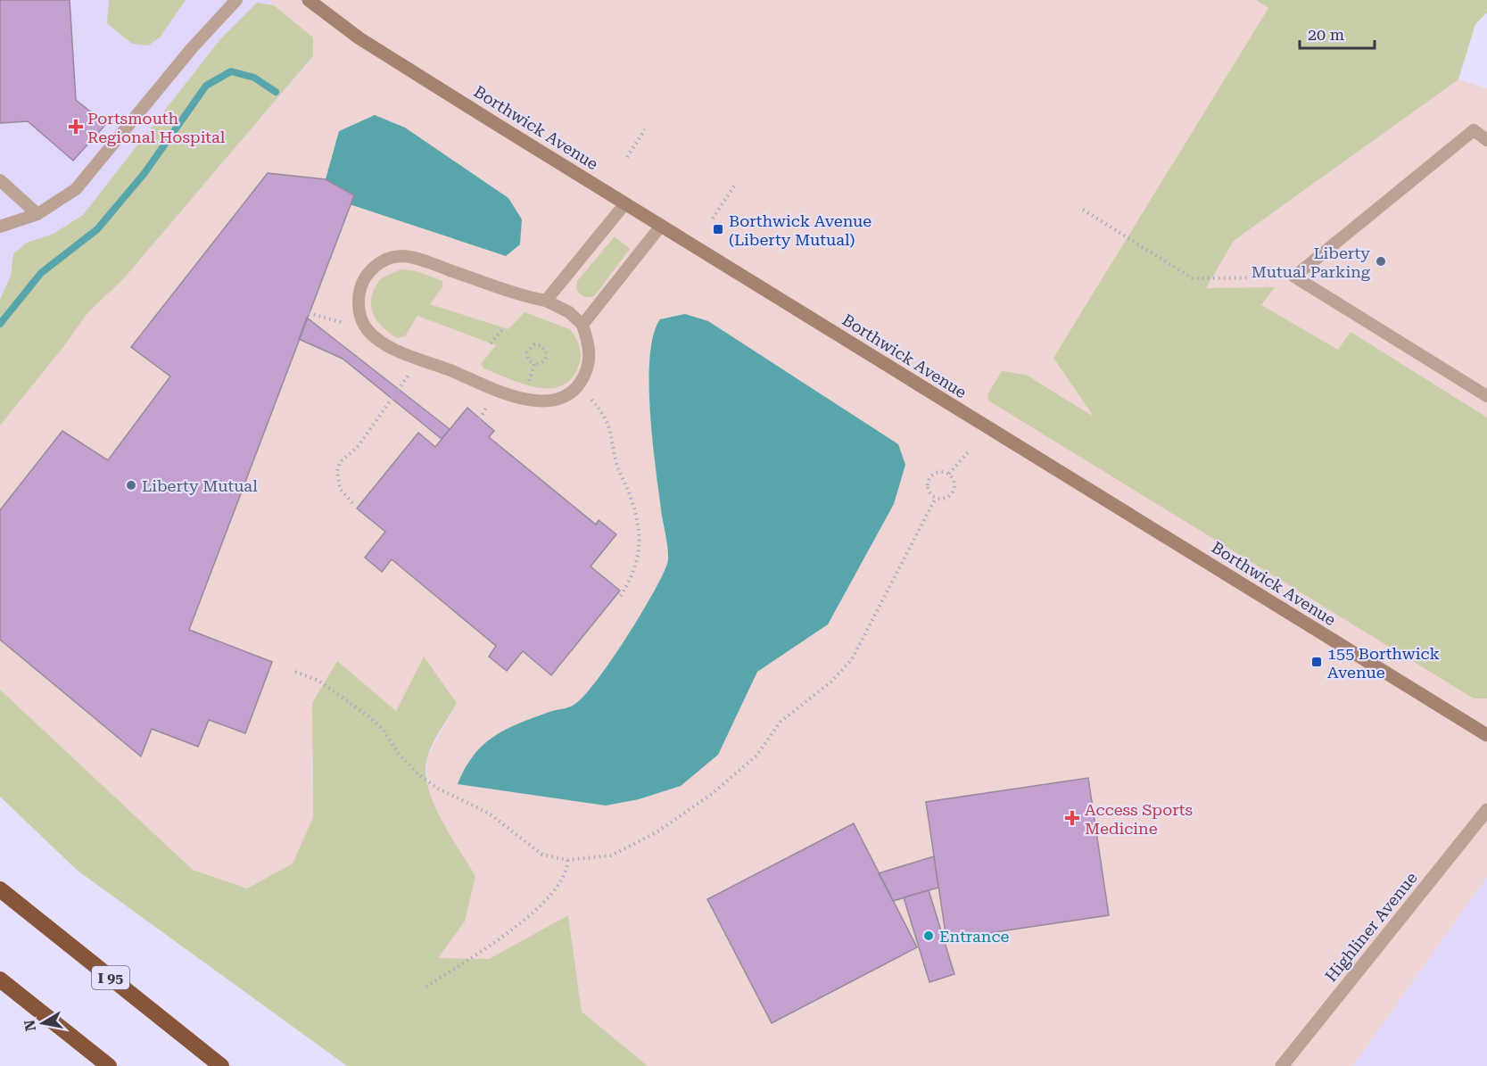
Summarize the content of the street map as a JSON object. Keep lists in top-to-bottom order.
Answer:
{
  "streets": {
    "highway": ["I 95"],
    "street": ["Borthwick Avenue", "Highliner Avenue"]
  },
  "places": {
    "health": ["Portsmouth Regional Hospital", "Access Sports Medicine"],
    "transit": ["Borthwick Avenue (Liberty Mutual)", "155 Borthwick Avenue"],
    "other": ["Liberty Mutual Parking", "Liberty Mutual", "Entrance"]
  },
  "scale_bar": "20 m",
  "north": "left"
}
